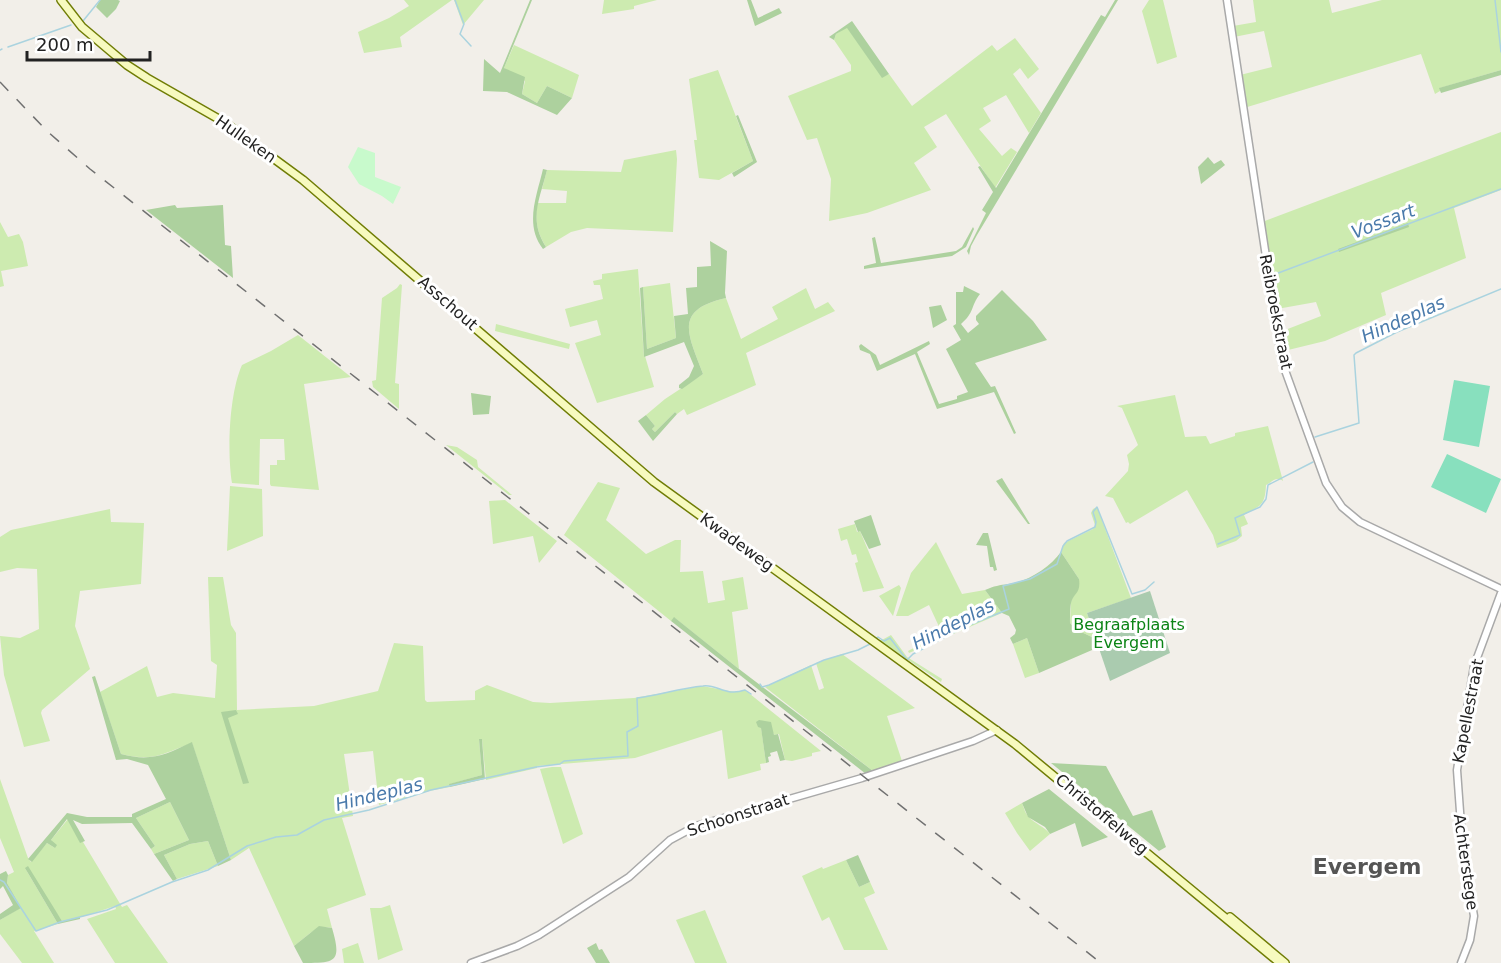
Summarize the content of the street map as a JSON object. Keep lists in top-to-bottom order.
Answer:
{
  "streets": {
    "main road": [
      "Hulleken",
      "Asschout",
      "Kwadeweg",
      "Christoffelweg"
    ],
    "street": [
      "Reibroekstraat",
      "Kapellestraat",
      "Schoonstraat",
      "Achterstege"
    ]
  },
  "crossings": [
    ["Hulleken", "Asschout"],
    ["Asschout", "Kwadeweg"],
    ["Reibroekstraat", "Kapellestraat"],
    ["Kwadeweg", "Christoffelweg"],
    ["Kwadeweg", "Schoonstraat"],
    ["Kapellestraat", "Achterstege"],
    ["Christoffelweg", "Schoonstraat"]
  ],
  "districts": ["Evergem"],
  "water": ["Vossart", "Hindeplas"],
  "parks": ["Begraafplaats Evergem"],
  "scale_bar": "200 m"
}
